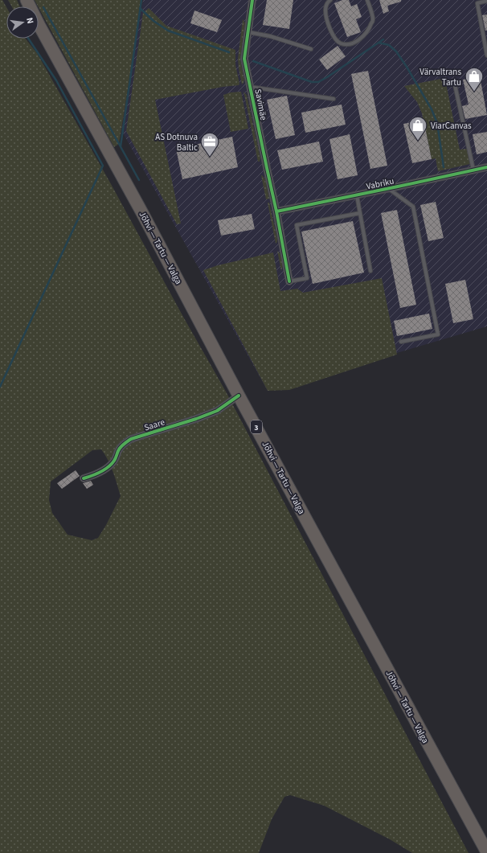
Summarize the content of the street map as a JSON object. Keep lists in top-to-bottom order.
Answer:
{
  "streets": {
    "highway": ["Jõhvi — Tartu — Valga", "3"],
    "street": ["Savimäe", "Vabriku", "Saare"]
  },
  "crossings": [
    ["Savimäe", "Vabriku"],
    ["Jõhvi — Tartu — Valga", "Saare"]
  ],
  "places": {
    "shop": ["Värvaltrans Tartu", "ViarCanvas"],
    "office": ["AS Dotnuva Baltic"]
  },
  "north": "right"
}
